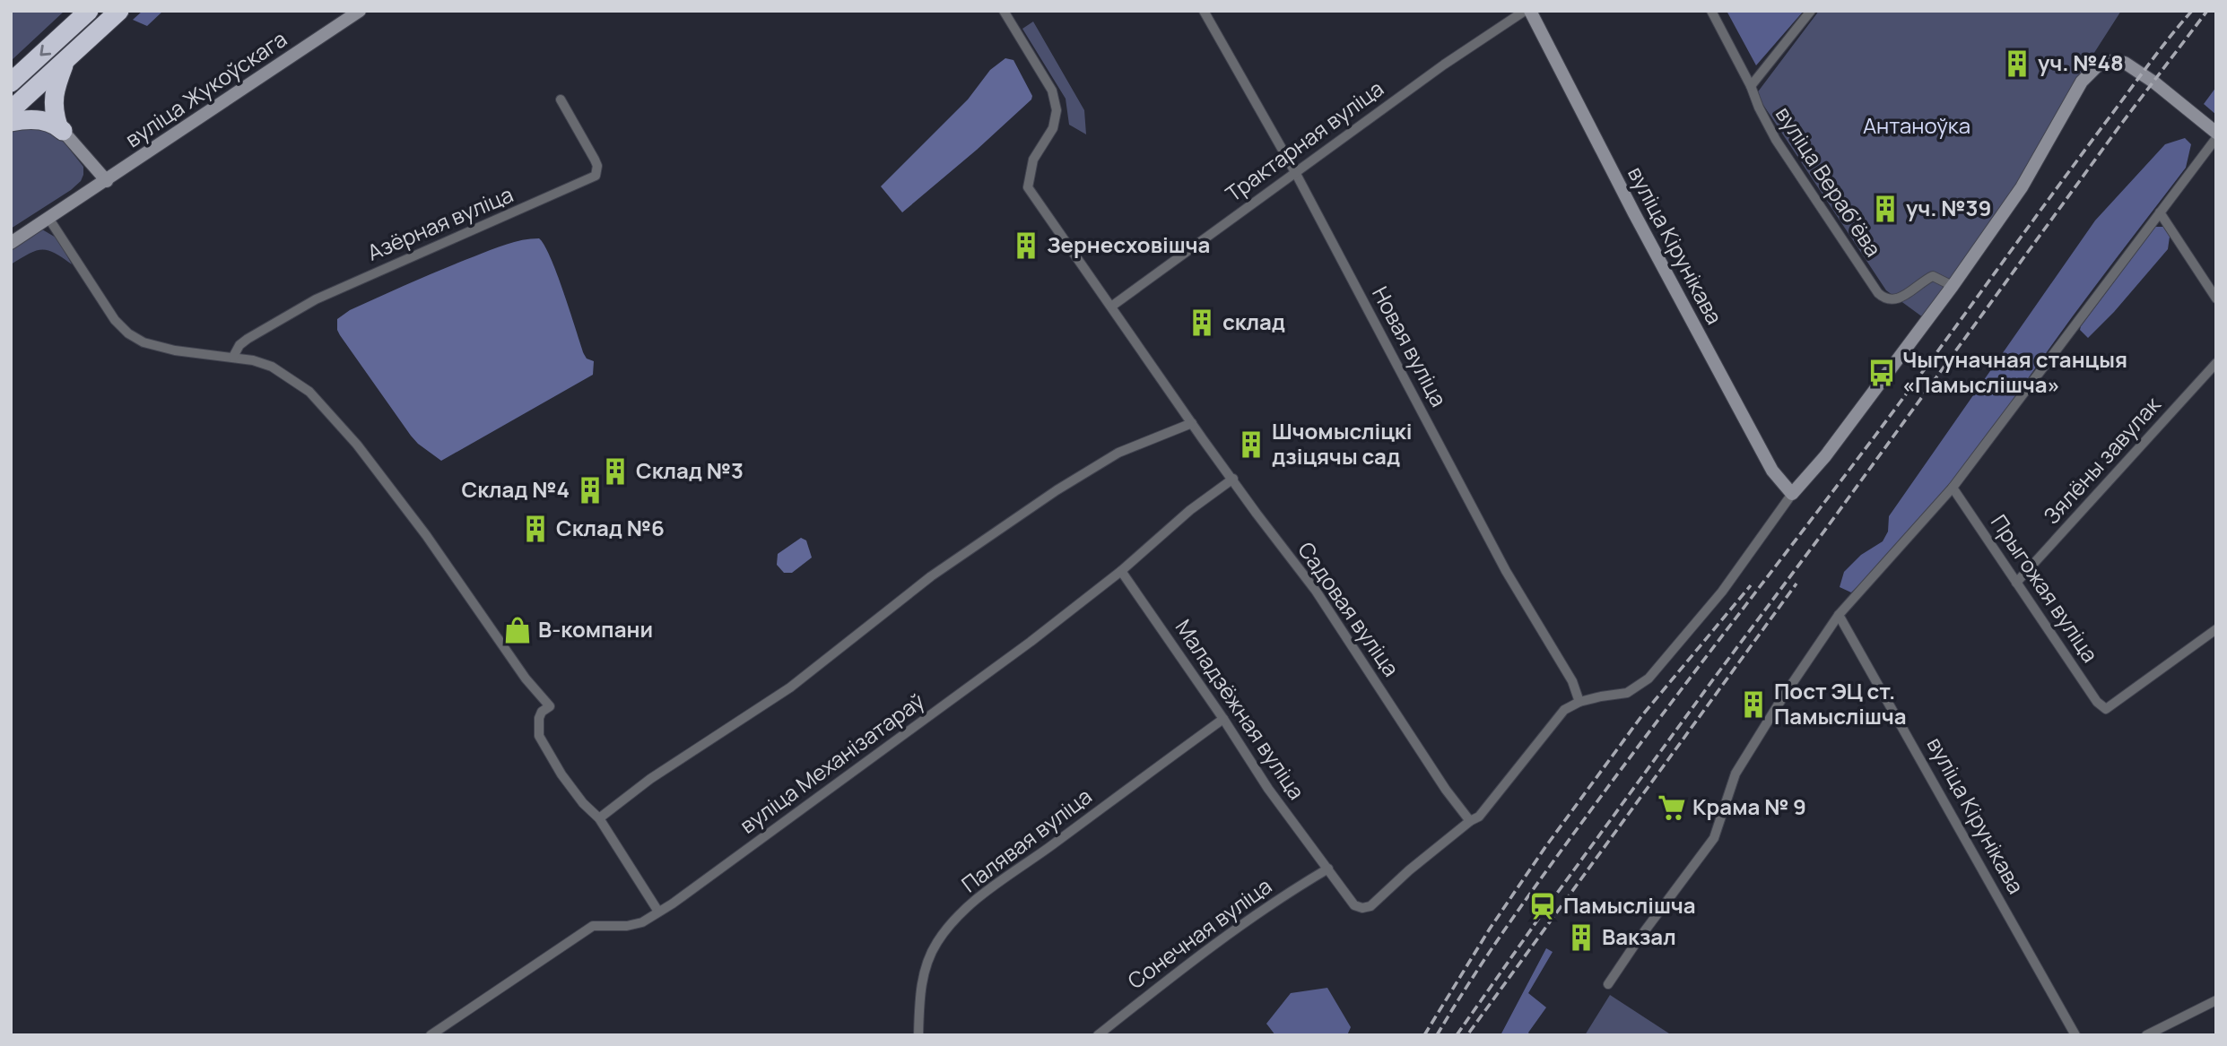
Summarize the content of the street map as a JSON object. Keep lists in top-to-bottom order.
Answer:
{
  "streets": {
    "street": [
      "вуліца Жукоўскага",
      "Трактарная вуліца",
      "вуліца Верабʼёва",
      "Азёрная вуліца",
      "вуліца Кірунікава",
      "Новая вуліца",
      "Зялёны завулак",
      "Прыгожая вуліца",
      "Садовая вуліца",
      "Маладзёжная вуліца",
      "вуліца Механізатараў",
      "Палявая вуліца",
      "Сонечная вуліца"
    ]
  },
  "crossings": [
    ["Трактарная вуліца", "Новая вуліца"],
    ["Трактарная вуліца", "Садовая вуліца"],
    ["Зялёны завулак", "Прыгожая вуліца"],
    ["Садовая вуліца", "Маладзёжная вуліца"],
    ["Садовая вуліца", "вуліца Механізатараў"],
    ["Маладзёжная вуліца", "вуліца Механізатараў"],
    ["Маладзёжная вуліца", "Палявая вуліца"],
    ["Маладзёжная вуліца", "Сонечная вуліца"]
  ],
  "parks": ["Антаноўка"],
  "places": {
    "building": [
      "уч. №48",
      "уч. №39",
      "Зернесховішча",
      "склад",
      "Шчомысліцкі дзіцячы сад",
      "Склад №3",
      "Склад №4",
      "Склад №6",
      "Пост ЭЦ ст. Памыслішча",
      "Вакзал"
    ],
    "bus stop": ["Чыгуначная станцыя «Памыслішча»"],
    "shop": ["В-компани"],
    "supermarket": ["Крама № 9"],
    "station": ["Памыслішча"]
  }
}
